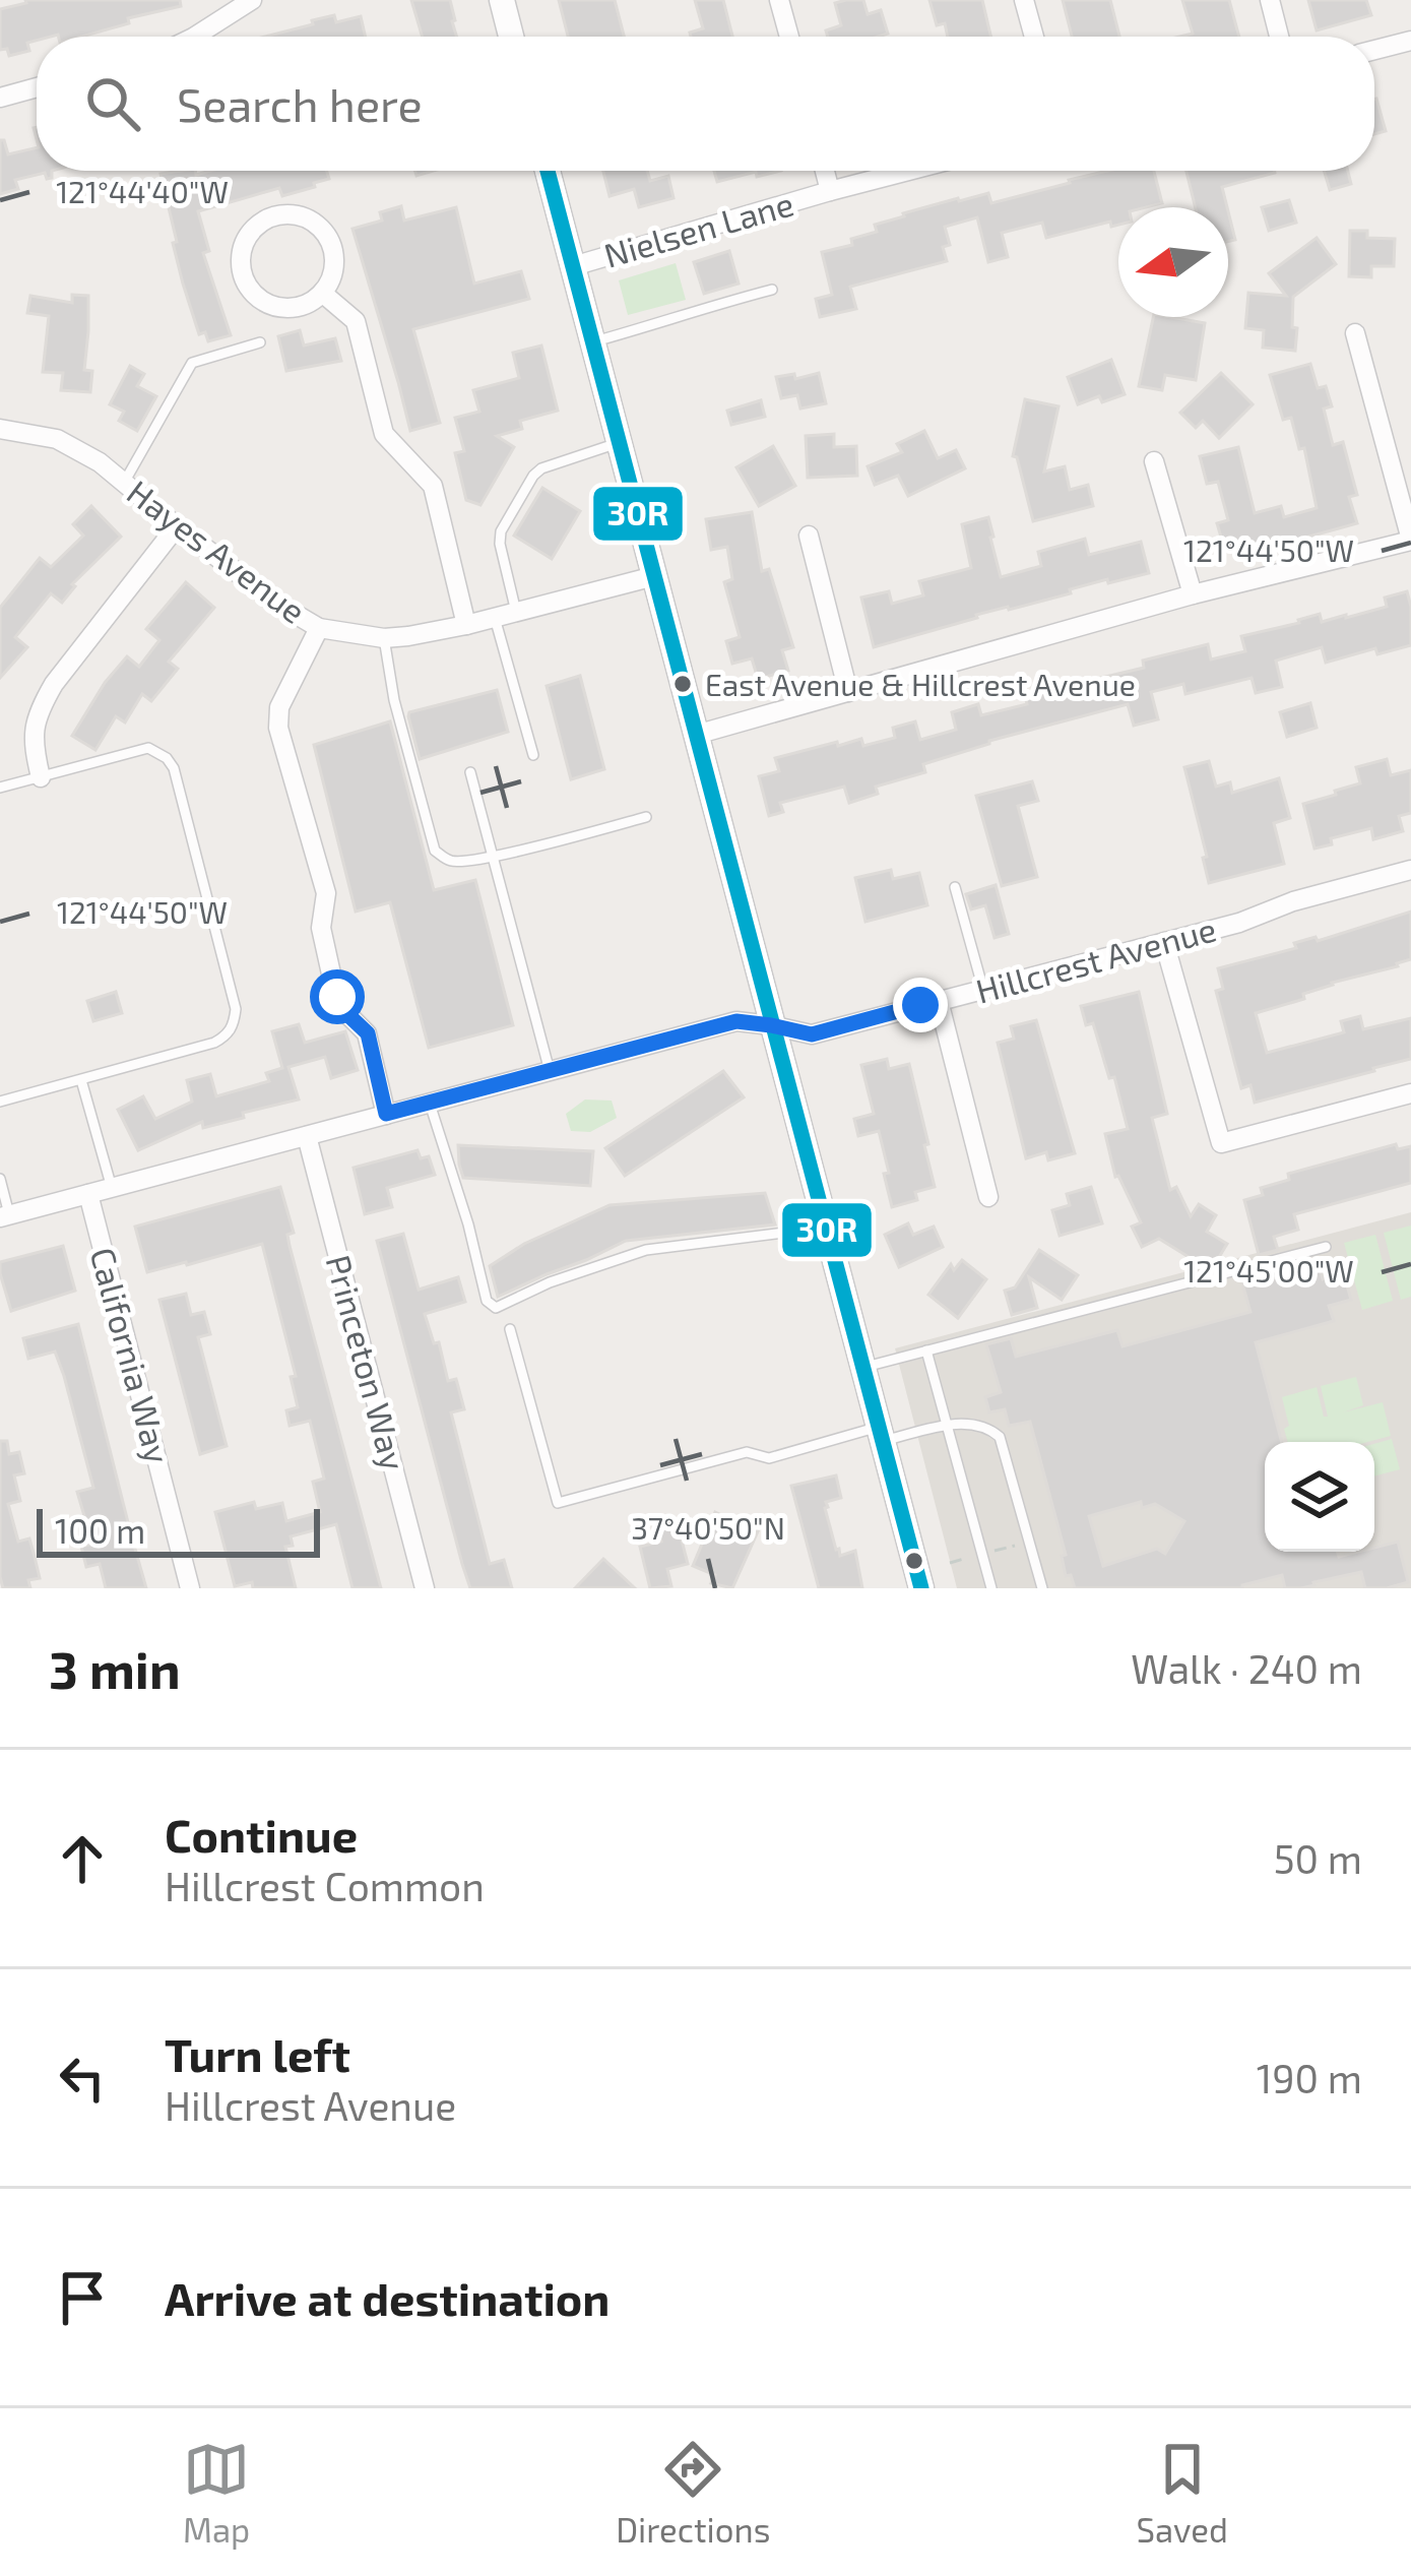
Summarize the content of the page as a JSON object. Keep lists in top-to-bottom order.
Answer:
{
  "streets": {
    "street": [
      "Nielsen Lane",
      "Hayes Avenue",
      "Hillcrest Avenue",
      "California Way",
      "Princeton Way"
    ]
  },
  "crossings": [
    ["Hillcrest Avenue", "California Way"],
    ["Hillcrest Avenue", "Princeton Way"]
  ],
  "places": ["East Avenue & Hillcrest Avenue"],
  "lines": ["transit line 30R"],
  "scale_bar": "100 m",
  "north": "left",
  "page": {
    "search": "Search here",
    "scale": "100 m",
    "heading": ["3 min", "Walk · 240 m"],
    "list": [
      ["Continue", "Hillcrest Common", "50 m"],
      ["Turn left", "Hillcrest Avenue", "190 m"],
      "Arrive at destination"
    ],
    "nav": ["Map", "Directions", "Saved"]
  },
  "coordinates": [
    "121°44'40\"W",
    "121°44'50\"W",
    "121°45'00\"W",
    "37°40'50\"N"
  ]
}
